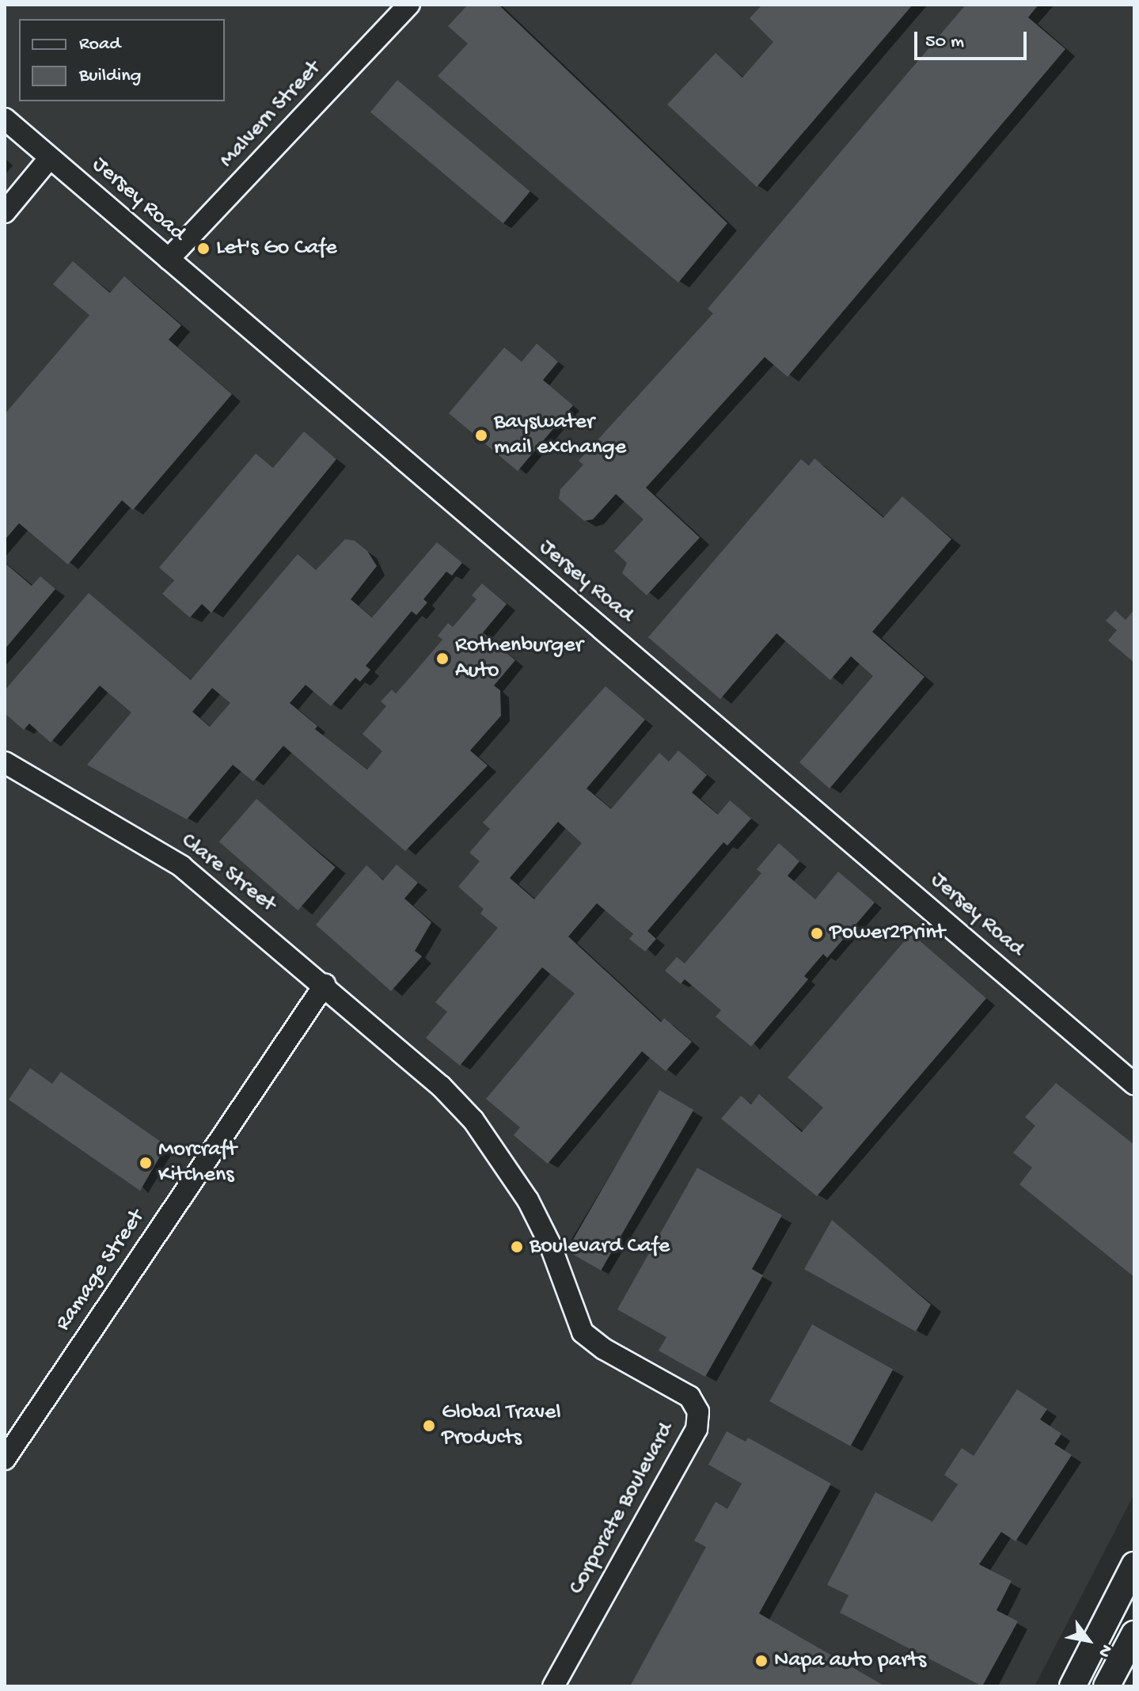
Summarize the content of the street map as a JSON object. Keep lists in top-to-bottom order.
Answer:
{
  "streets": {
    "street": [
      "Malvern Street",
      "Jersey Road",
      "Clare Street",
      "Ramage Street",
      "Corporate Boulevard"
    ]
  },
  "crossings": [
    ["Malvern Street", "Jersey Road"],
    ["Clare Street", "Ramage Street"],
    ["Clare Street", "Corporate Boulevard"]
  ],
  "places": [
    "Let's Go Cafe",
    "Bayswater mail exchange",
    "Rothenburger Auto",
    "Power2Print",
    "Morcraft Kitchens",
    "Boulevard Cafe",
    "Global Travel Products",
    "Napa auto parts"
  ],
  "legend": ["Road", "Building"],
  "scale_bar": "50 m",
  "north": "bottom right"
}
